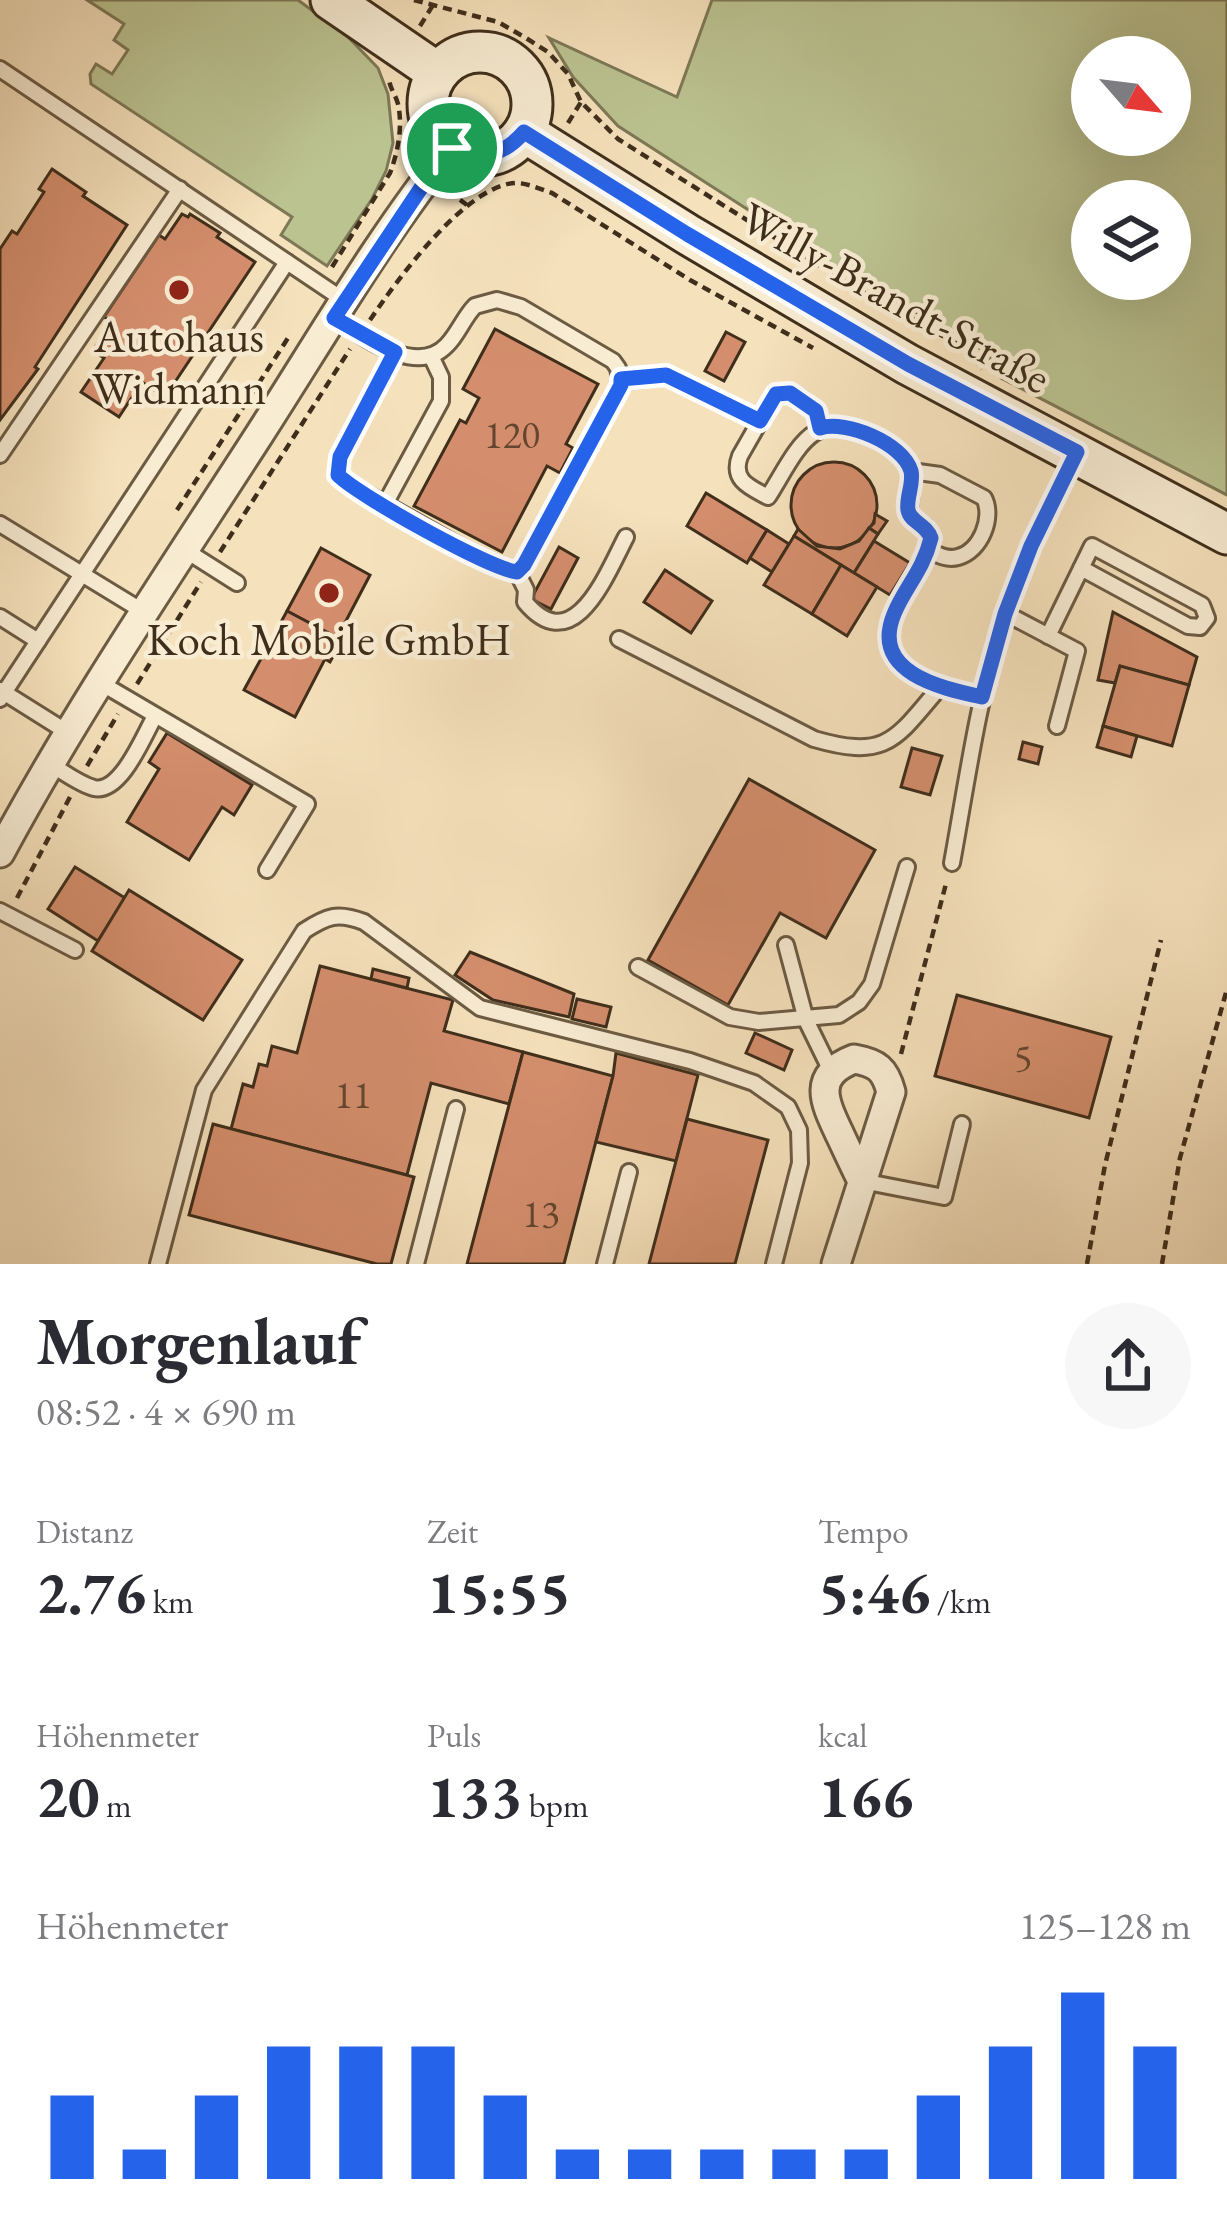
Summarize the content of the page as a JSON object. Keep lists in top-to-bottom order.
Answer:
{
  "streets": {
    "main road": ["Willy-Brandt-Straße"]
  },
  "places": ["Autohaus Widmann", "Koch Mobile GmbH"],
  "house_numbers": [
    "120",
    "5",
    "11",
    "13"
  ],
  "north": "bottom right",
  "page": {
    "heading": ["Morgenlauf", "08:52 · 4 × 690 m"],
    "stats": [
      ["Distanz", "2.76 km"],
      ["Zeit", "15:55"],
      ["Tempo", "5:46 /km"],
      ["Höhenmeter", "20 m"],
      ["Puls", "133 bpm"],
      ["kcal", "166"]
    ],
    "chart": ["Höhenmeter", "125–128 m"]
  }
}
